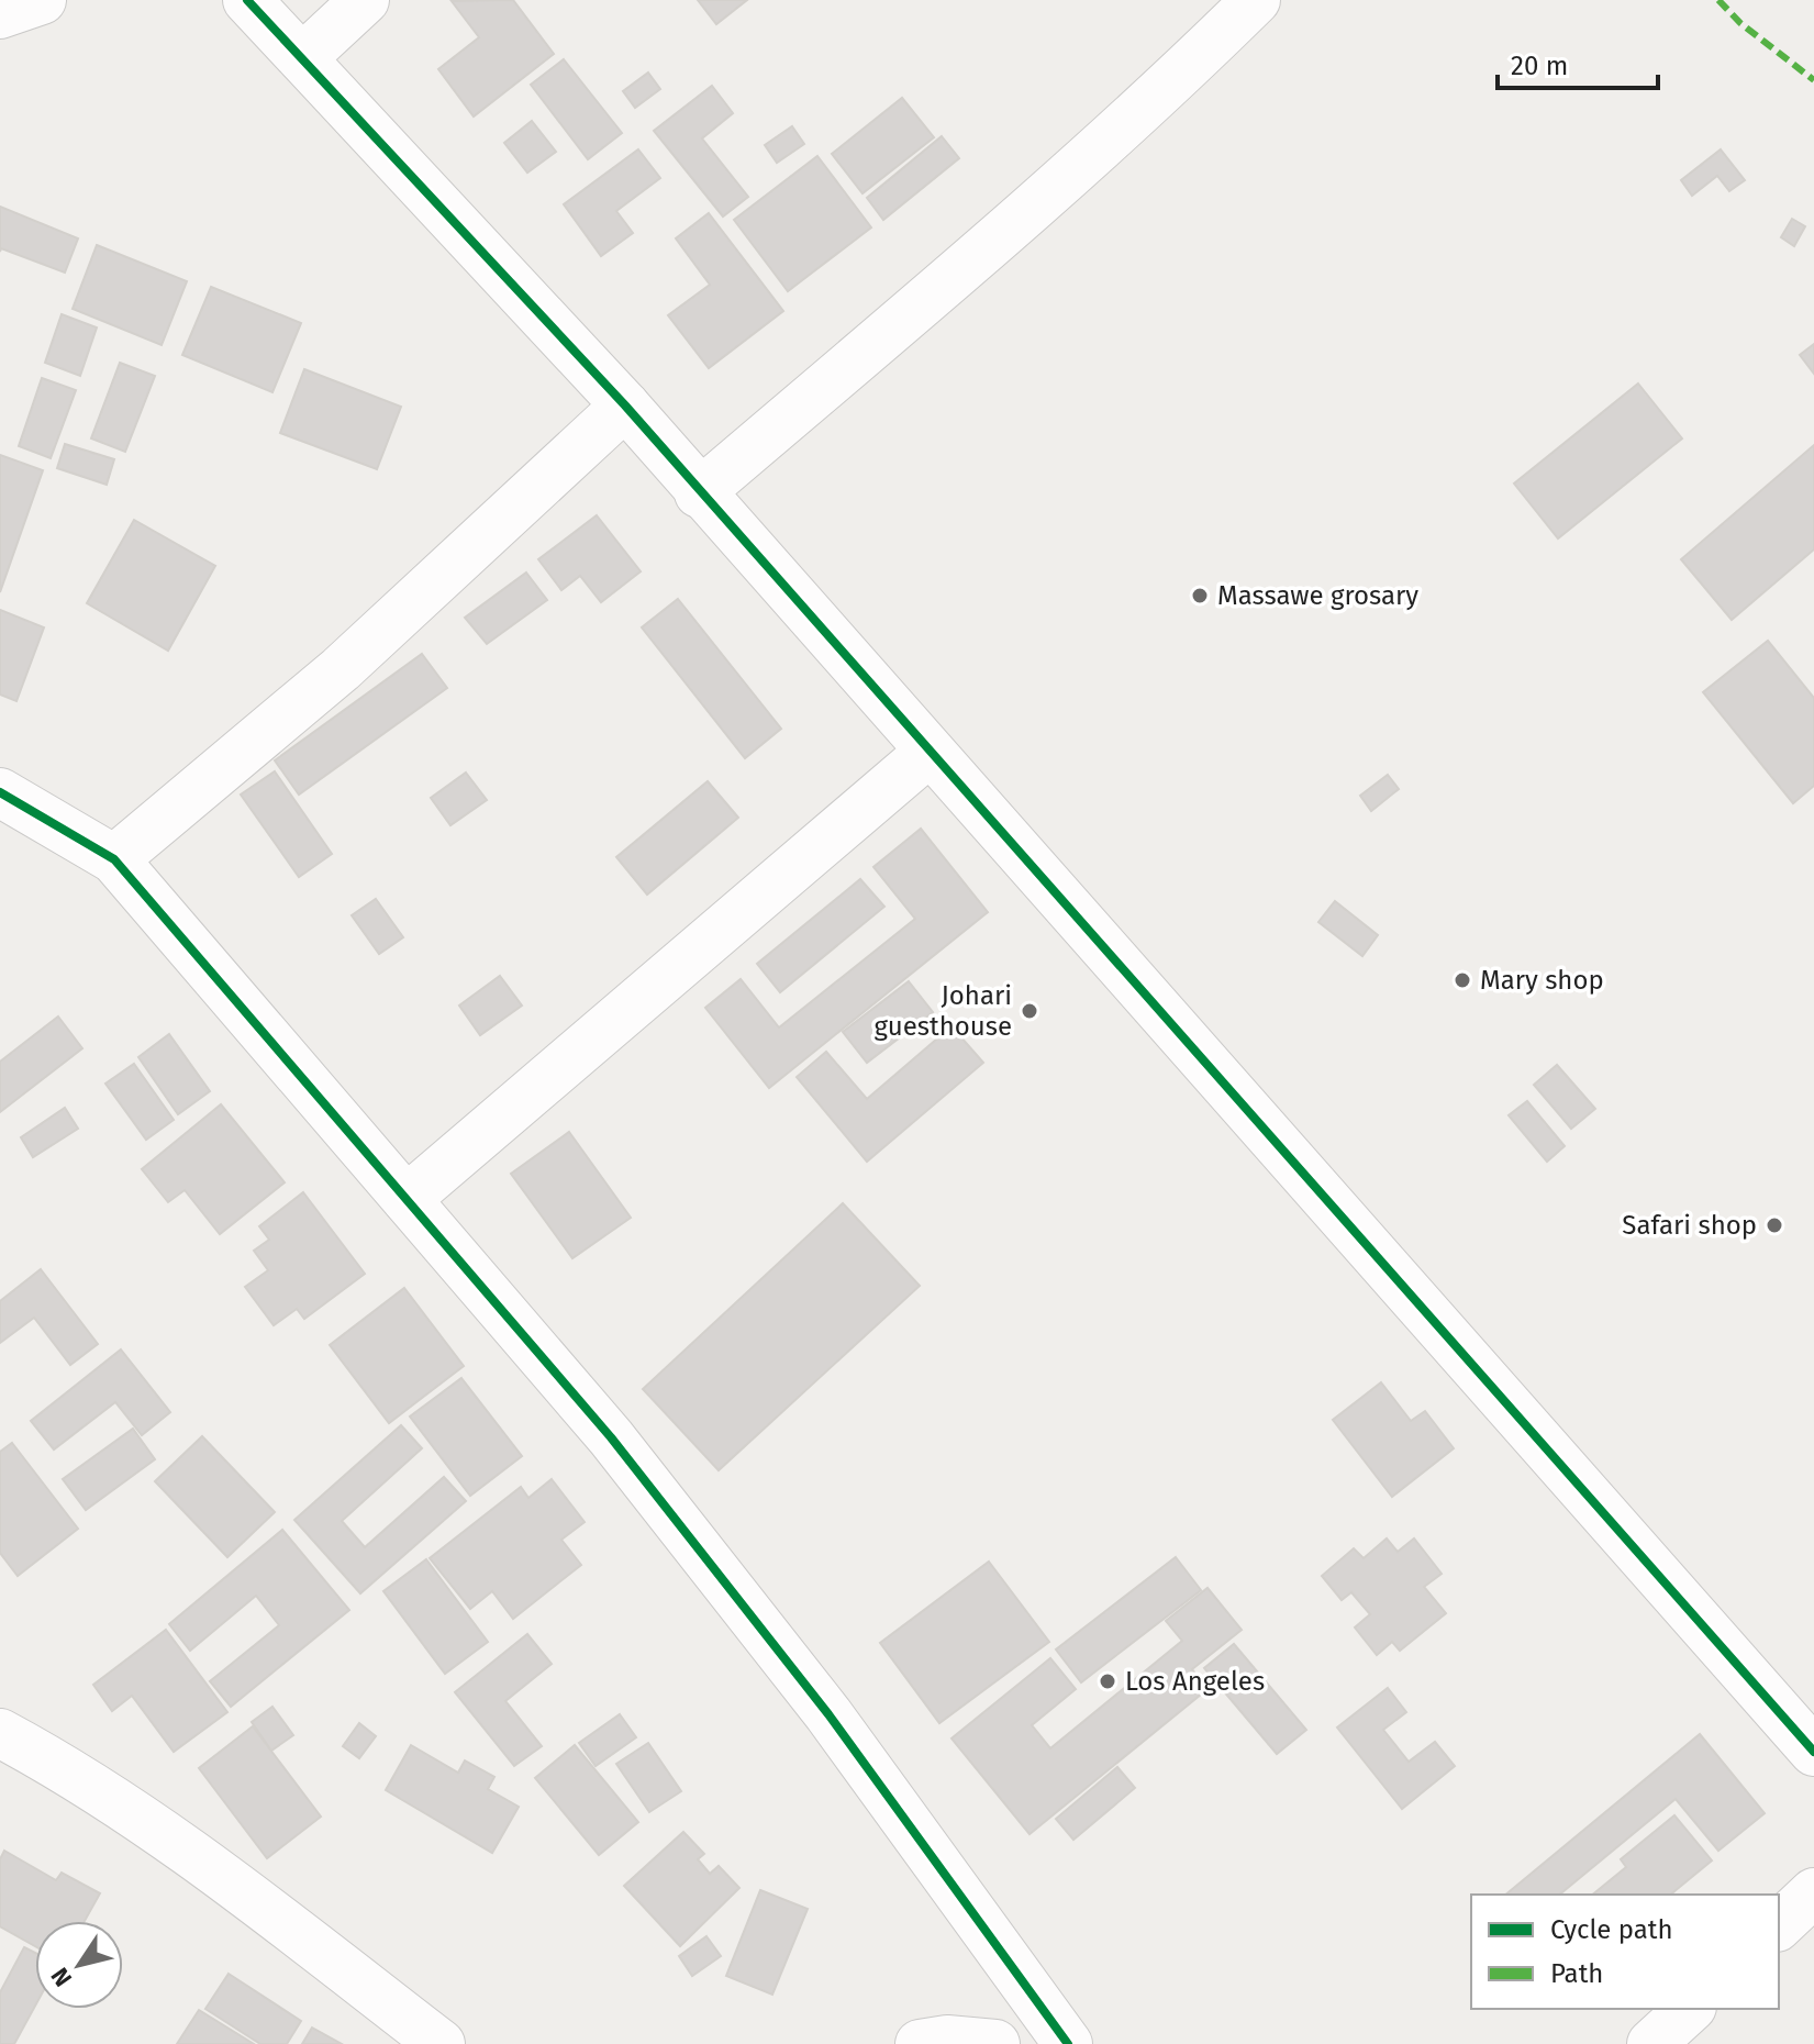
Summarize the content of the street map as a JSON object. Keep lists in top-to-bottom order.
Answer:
{
  "places": [
    "Massawe grosary",
    "Mary shop",
    "Johari guesthouse",
    "Safari shop",
    "Los Angeles"
  ],
  "legend": ["Cycle path", "Path"],
  "scale_bar": "20 m",
  "north": "bottom left"
}
